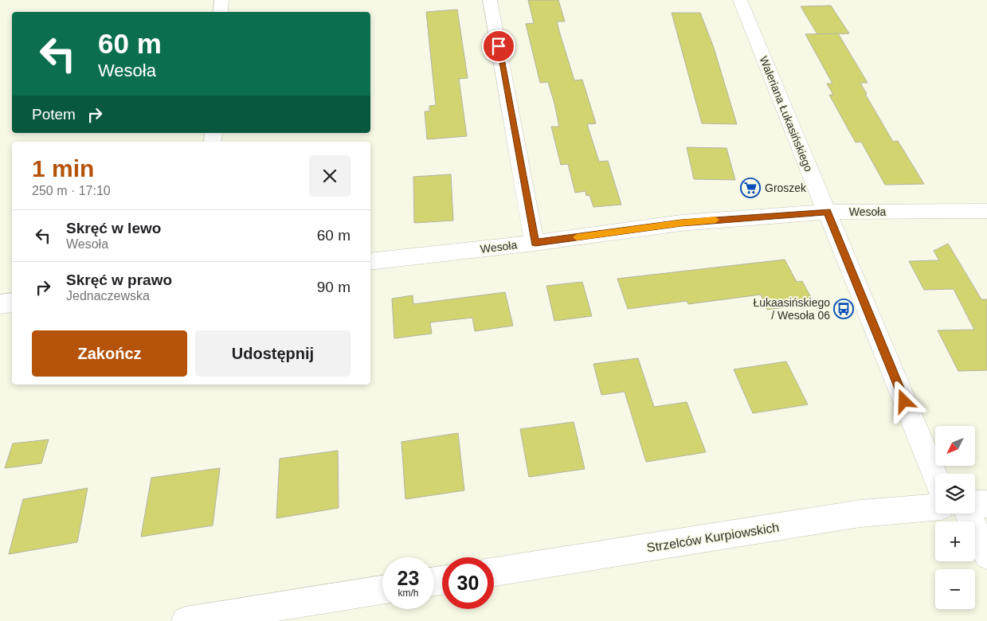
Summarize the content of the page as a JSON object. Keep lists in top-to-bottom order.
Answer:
{
  "streets": {
    "street": ["Waleriana Łukasińskiego", "Wesoła", "Strzelców Kurpiowskich"]
  },
  "crossings": [
    ["Waleriana Łukasińskiego", "Wesoła"]
  ],
  "places": {
    "supermarket": ["Groszek"],
    "bus stop": ["Łukaasińskiego / Wesoła 06"]
  },
  "north": "bottom left",
  "page": {
    "turn": ["60 m", "Wesoła"],
    "then": "Potem",
    "heading": ["1 min", "250 m · 17:10"],
    "list": [
      {
        "name": "Skręć w lewo",
        "note": "Wesoła",
        "value": "60 m"
      },
      {
        "name": "Skręć w prawo",
        "note": "Jednaczewska",
        "value": "90 m"
      }
    ],
    "buttons": ["Zakończ", "Udostępnij"],
    "map_buttons": ["+", "−"],
    "speed": "23 km/h",
    "limit": "30"
  }
}
